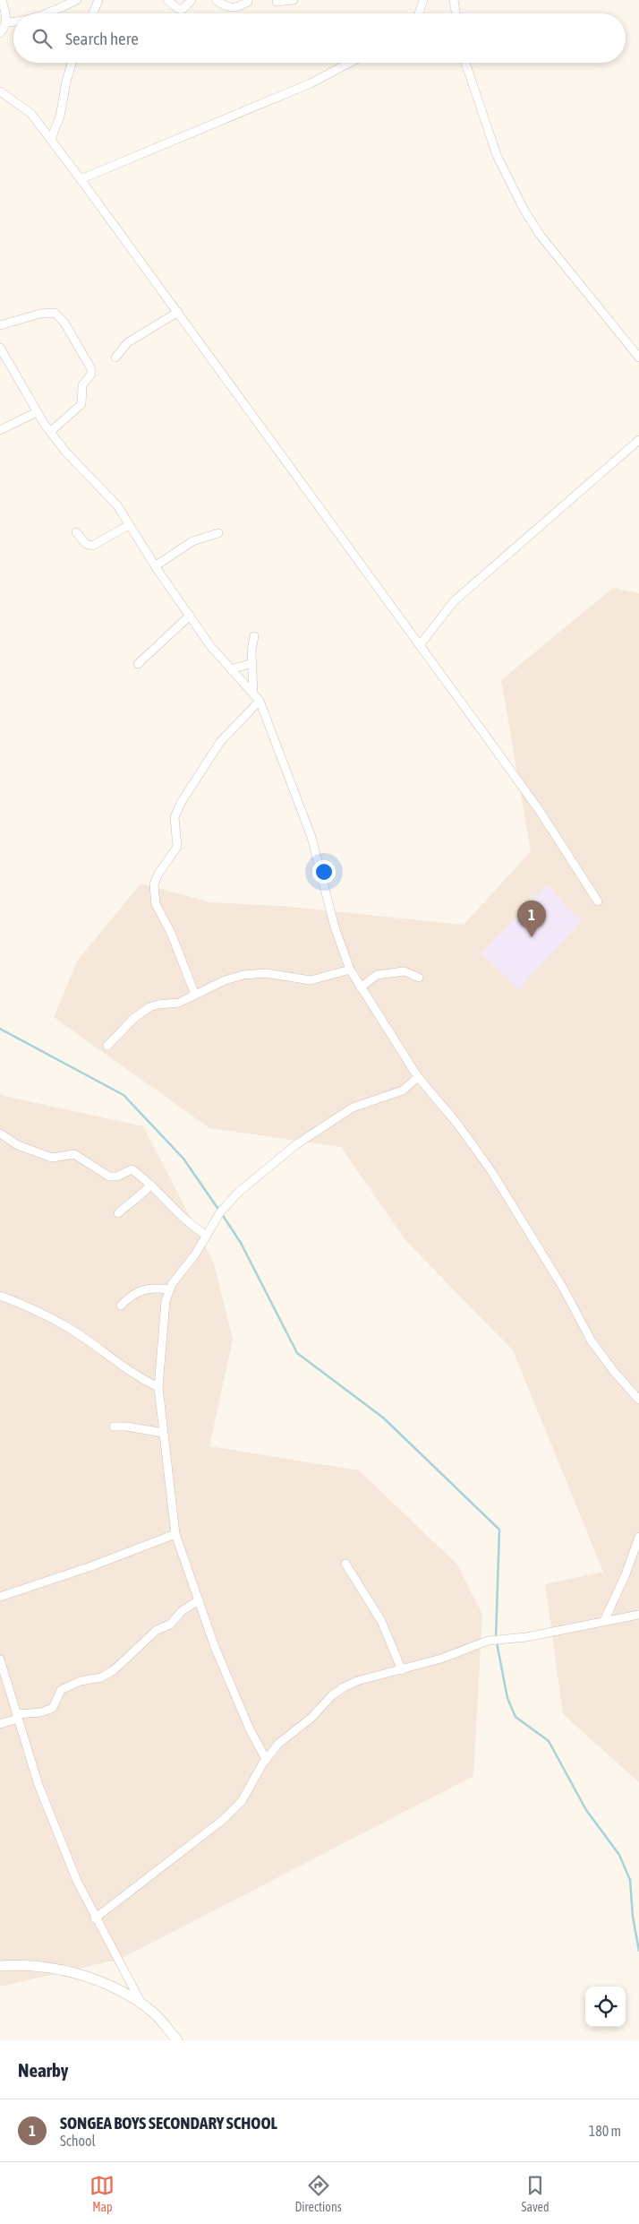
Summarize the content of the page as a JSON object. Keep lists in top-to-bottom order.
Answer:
{
  "page": {
    "search": "Search here",
    "pins": "1",
    "heading": "Nearby",
    "list": [
      {
        "mark": "1",
        "name": "SONGEA BOYS SECONDARY SCHOOL",
        "note": "School",
        "value": "180 m"
      }
    ],
    "nav": ["Map", "Directions", "Saved"]
  }
}
